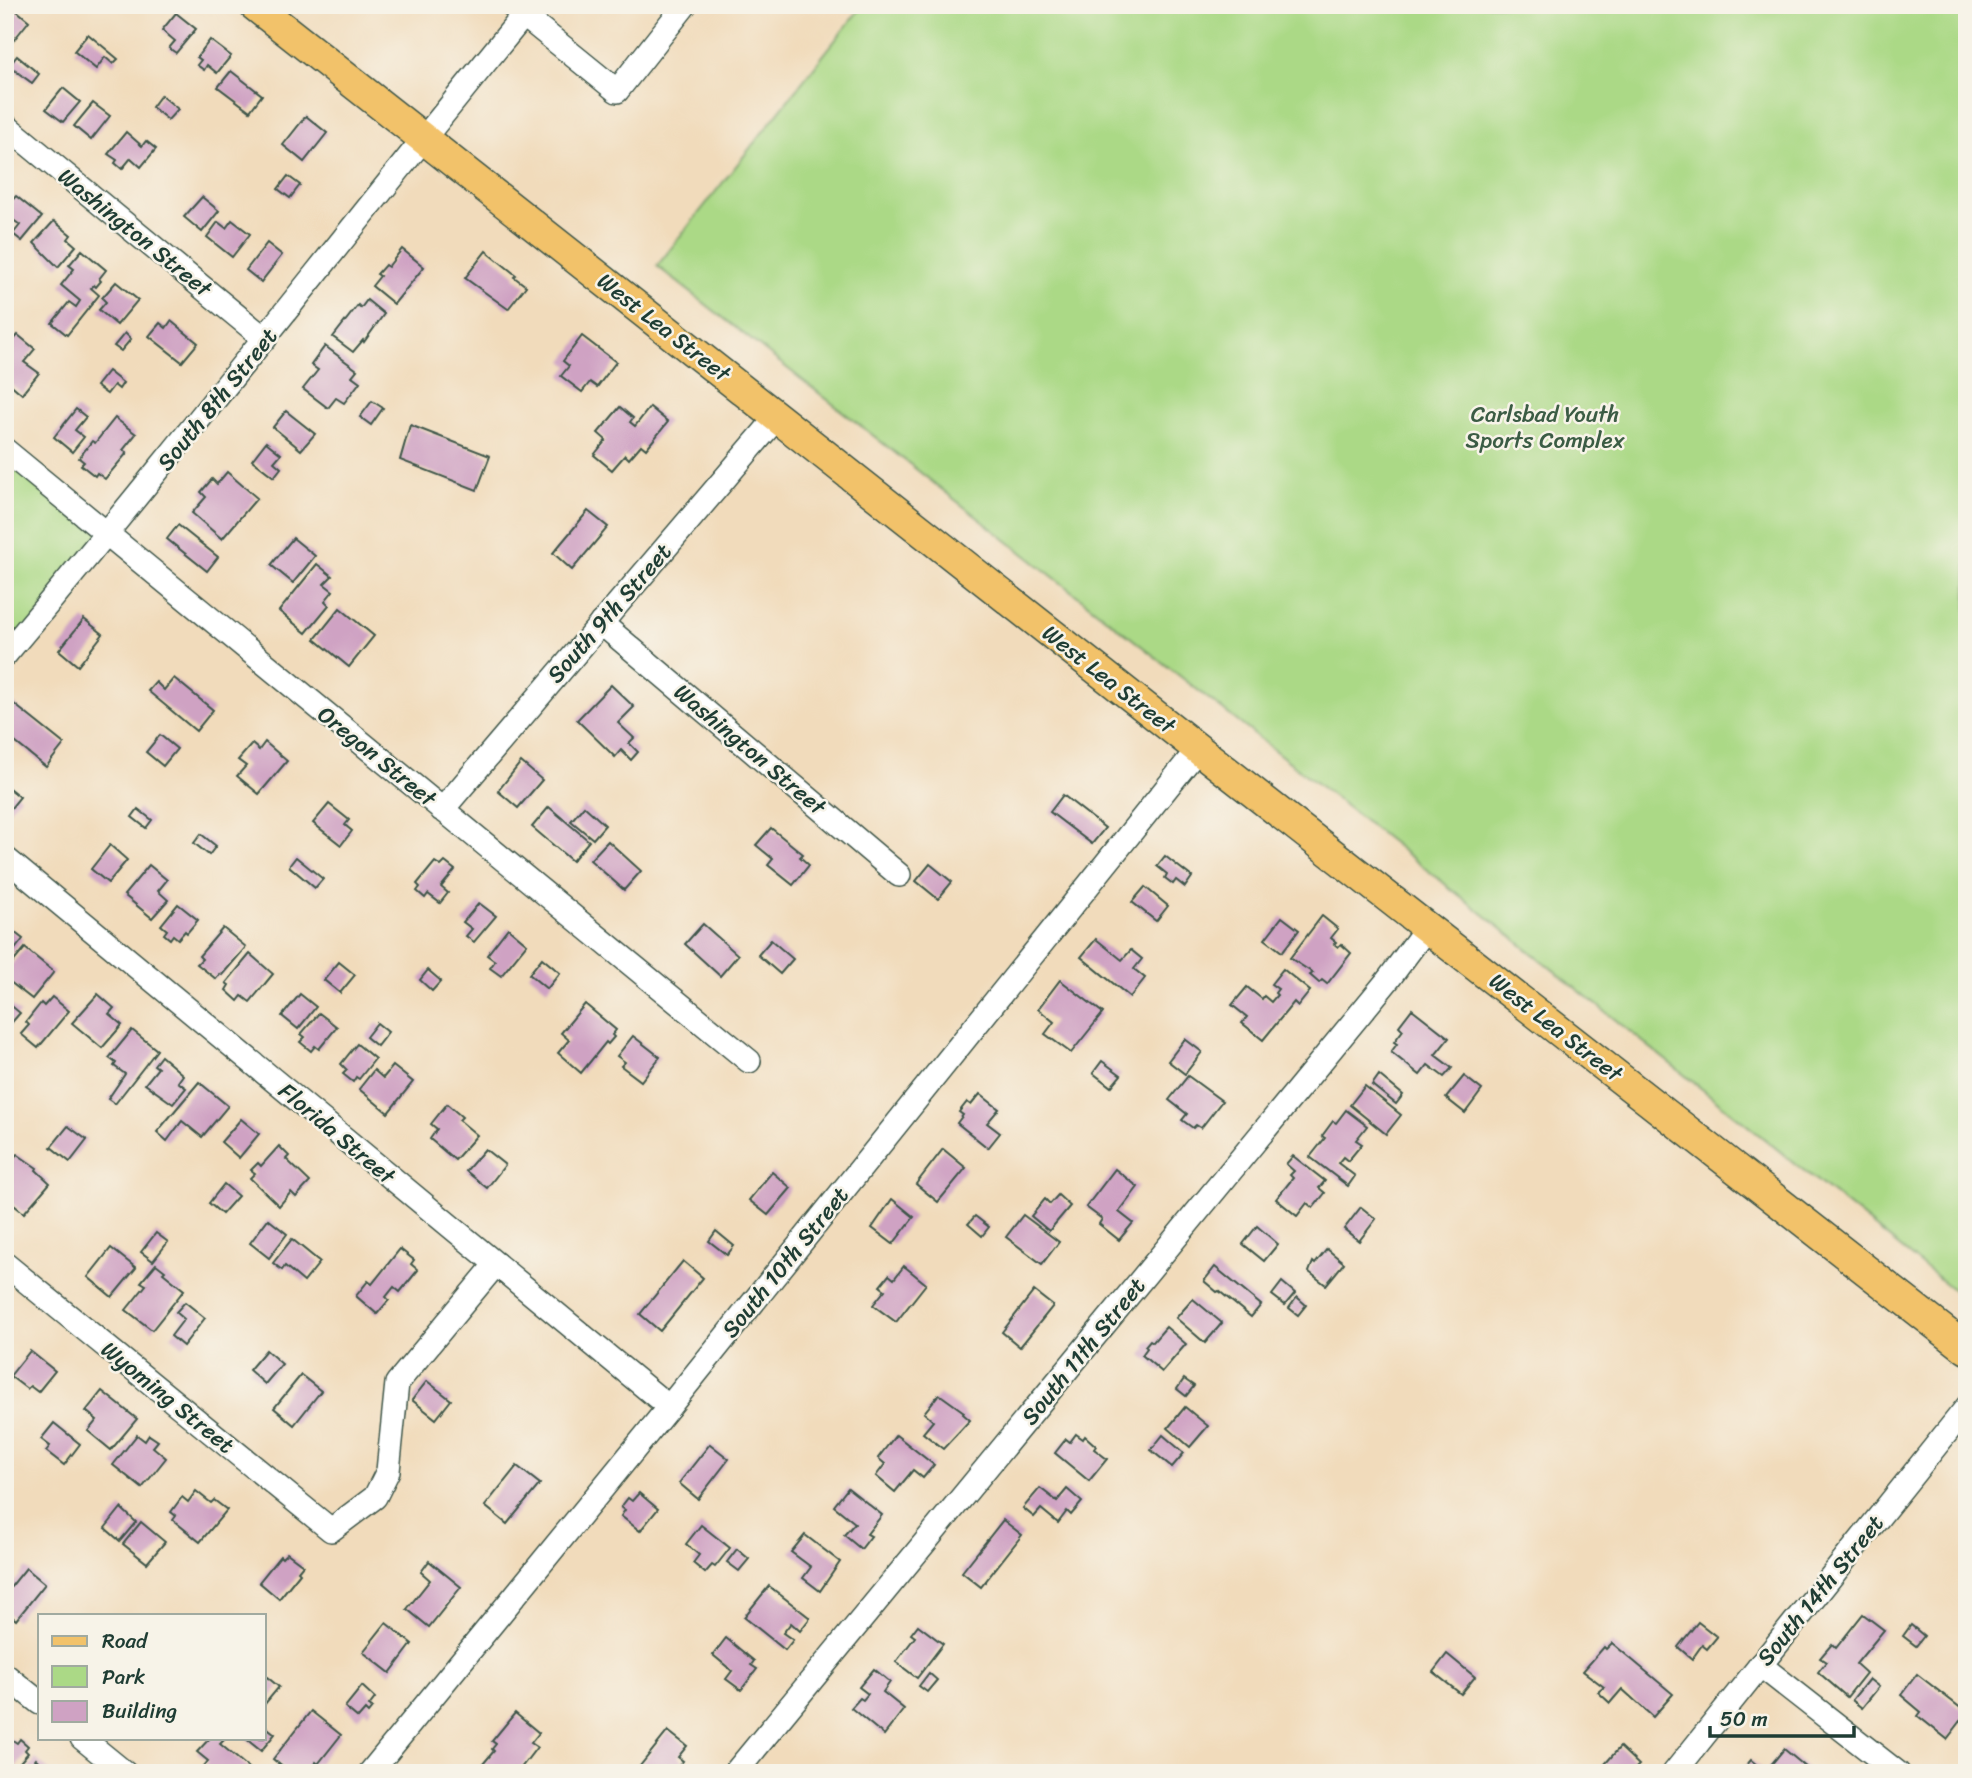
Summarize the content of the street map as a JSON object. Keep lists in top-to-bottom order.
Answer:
{
  "streets": {
    "main road": ["West Lea Street"],
    "street": [
      "Washington Street",
      "South 8th Street",
      "South 9th Street",
      "Oregon Street",
      "Florida Street",
      "South 10th Street",
      "South 11th Street",
      "Wyoming Street",
      "South 14th Street"
    ]
  },
  "crossings": [
    ["Washington Street", "South 8th Street"],
    ["Washington Street", "South 9th Street"],
    ["West Lea Street", "South 8th Street"],
    ["West Lea Street", "South 9th Street"],
    ["West Lea Street", "South 10th Street"],
    ["West Lea Street", "South 11th Street"],
    ["South 8th Street", "Oregon Street"],
    ["South 9th Street", "Oregon Street"],
    ["Florida Street", "South 10th Street"],
    ["Florida Street", "Wyoming Street"]
  ],
  "parks": ["Carlsbad Youth Sports Complex"],
  "legend": ["Road", "Park", "Building"],
  "scale_bar": "50 m"
}
